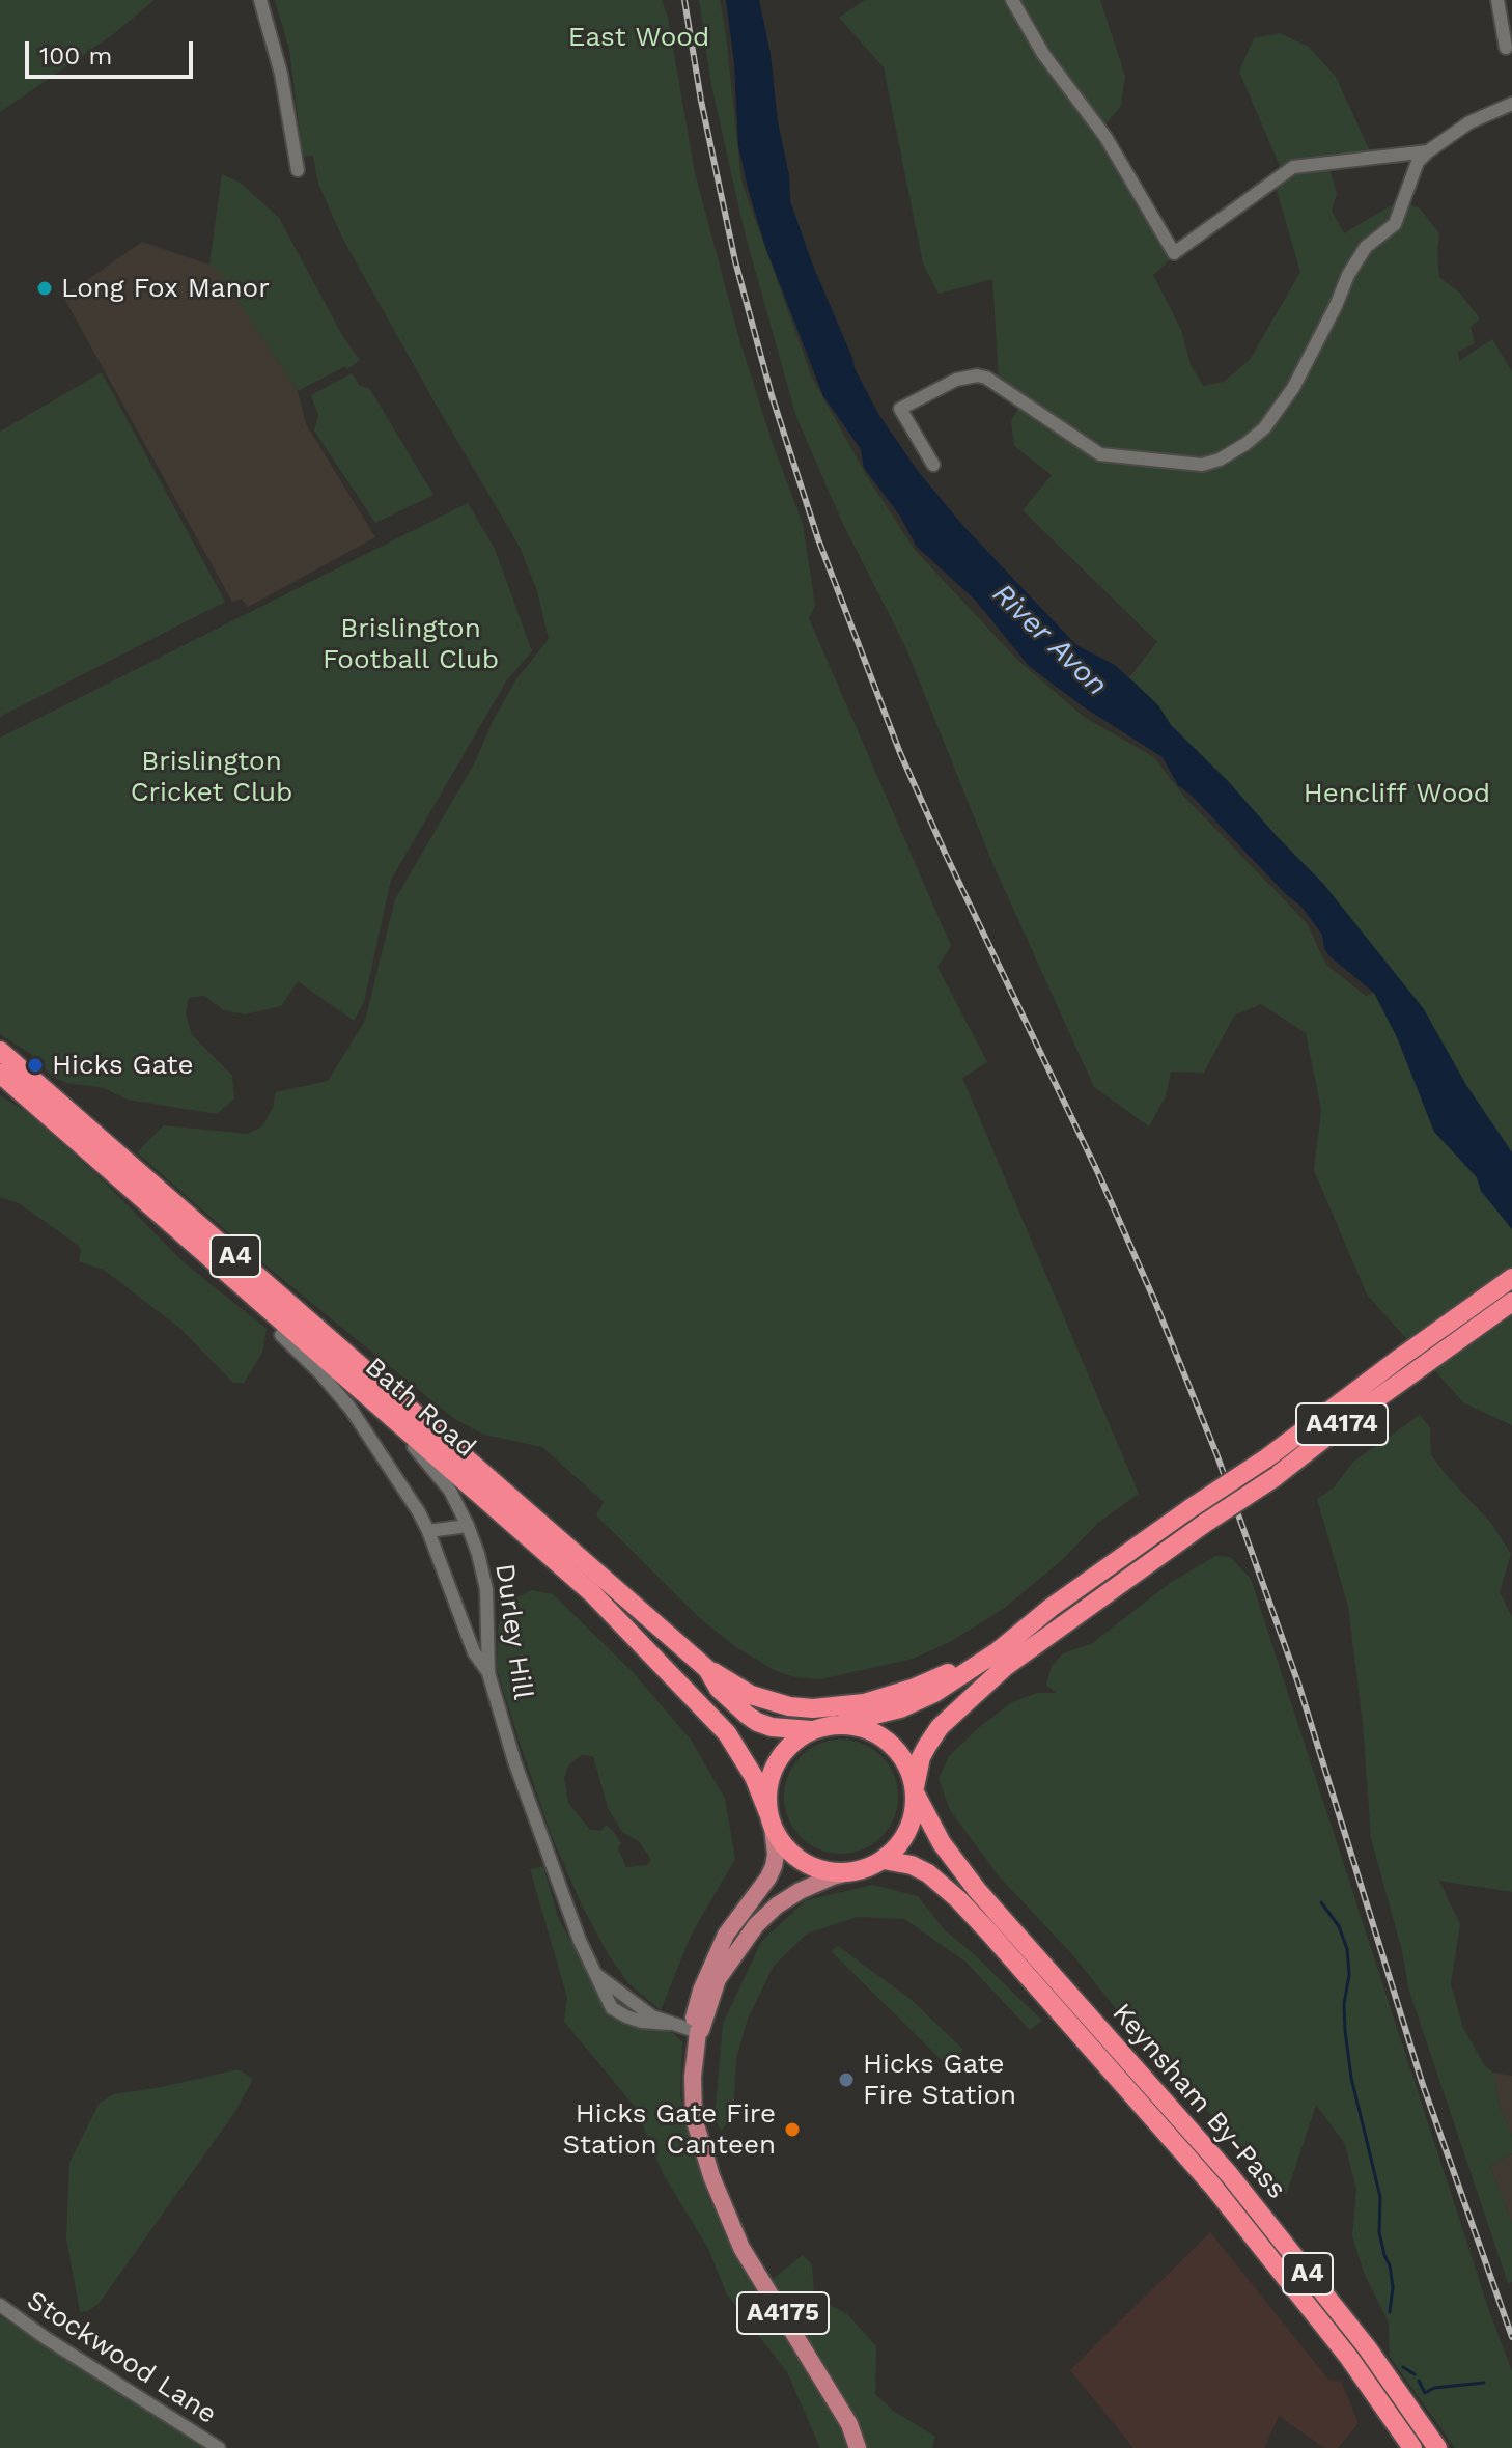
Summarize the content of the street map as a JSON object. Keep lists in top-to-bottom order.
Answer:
{
  "streets": {
    "highway": [
      "A4",
      "Bath Road",
      "A4174",
      "Keynsham By-Pass"
    ],
    "main road": ["A4175"],
    "street": ["Durley Hill", "Stockwood Lane"]
  },
  "crossings": [
    ["Bath Road", "A4174"],
    ["Bath Road", "Durley Hill"],
    ["Bath Road", "Keynsham By-Pass"],
    ["Bath Road", "A4175"],
    ["A4174", "Keynsham By-Pass"],
    ["A4174", "A4175"],
    ["Durley Hill", "A4175"],
    ["Keynsham By-Pass", "A4175"]
  ],
  "water": ["River Avon"],
  "parks": [
    "East Wood",
    "Brislington Football Club",
    "Brislington Cricket Club",
    "Hencliff Wood"
  ],
  "places": [
    "Long Fox Manor",
    "Hicks Gate",
    "Hicks Gate Fire Station",
    "Hicks Gate Fire Station Canteen"
  ],
  "scale_bar": "100 m"
}
